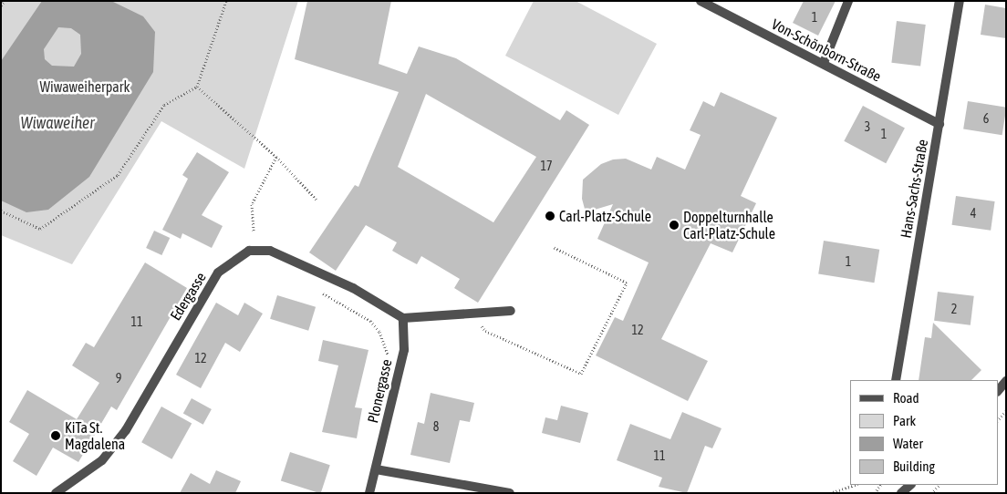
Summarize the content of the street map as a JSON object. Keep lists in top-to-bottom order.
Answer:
{
  "streets": {
    "street": [
      "Von-Schönborn-Straße",
      "Hans-Sachs-Straße",
      "Edergasse",
      "Plonergasse"
    ]
  },
  "crossings": [
    ["Von-Schönborn-Straße", "Hans-Sachs-Straße"],
    ["Edergasse", "Plonergasse"]
  ],
  "water": ["Wiwaweiher"],
  "parks": ["Wiwaweiherpark"],
  "places": ["Carl-Platz-Schule", "Doppelturnhalle Carl-Platz-Schule", "KiTa St. Magdalena"],
  "house_numbers": [
    "1",
    "6",
    "3",
    "1",
    "17",
    "4",
    "1",
    "2",
    "11",
    "12",
    "12",
    "9",
    "8",
    "11"
  ],
  "legend": [
    "Road",
    "Park",
    "Water",
    "Building"
  ]
}
